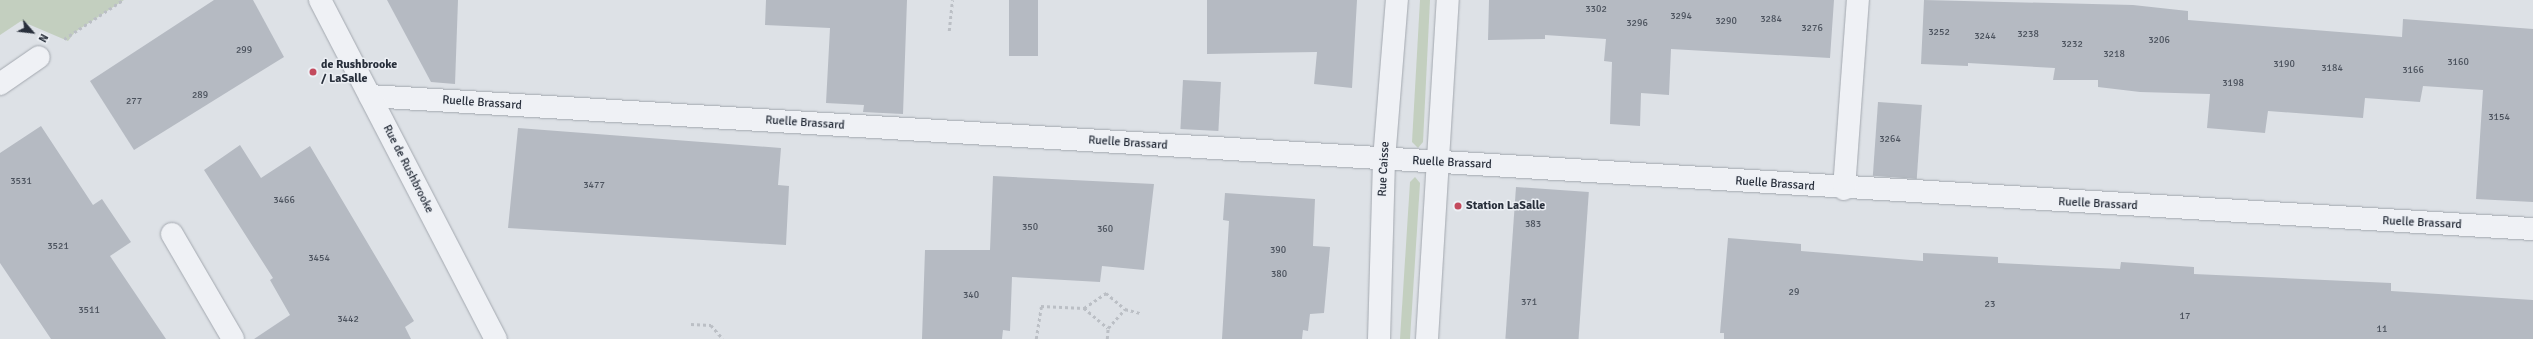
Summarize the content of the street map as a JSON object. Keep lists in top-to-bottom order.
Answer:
{
  "streets": {
    "street": ["Ruelle Brassard", "Rue de Rushbrooke", "Rue Caisse"]
  },
  "crossings": [
    ["Ruelle Brassard", "Rue de Rushbrooke"],
    ["Ruelle Brassard", "Rue Caisse"]
  ],
  "places": ["de Rushbrooke / LaSalle", "Station LaSalle"],
  "house_numbers": [
    "3302",
    "3294",
    "3284",
    "3290",
    "3296",
    "3276",
    "3252",
    "3238",
    "3244",
    "3206",
    "3232",
    "299",
    "3218",
    "3160",
    "3190",
    "3184",
    "3166",
    "3198",
    "289",
    "277",
    "3154",
    "3264",
    "3531",
    "3477",
    "3466",
    "383",
    "350",
    "360",
    "3521",
    "390",
    "3454",
    "380",
    "29",
    "340",
    "371",
    "23",
    "3511",
    "17",
    "3442",
    "11"
  ],
  "north": "bottom right"
}
